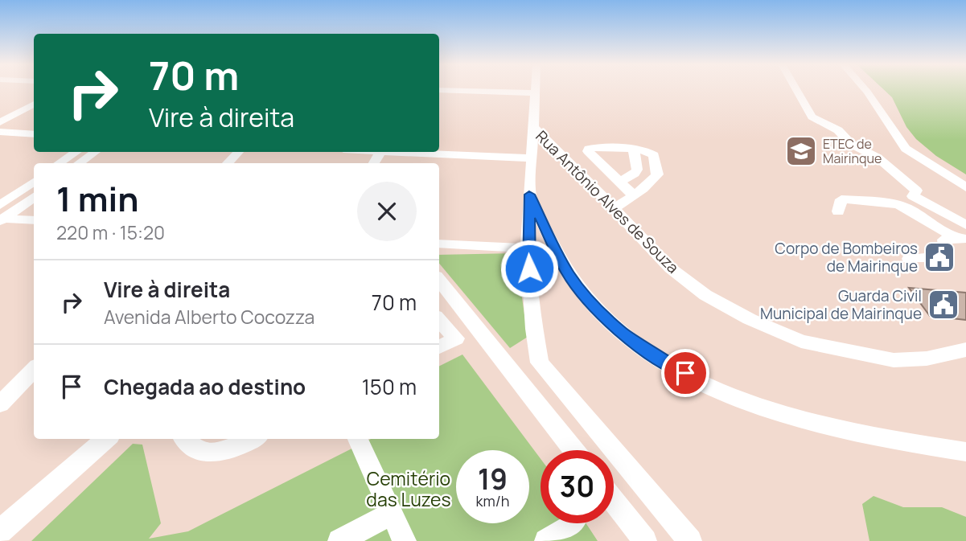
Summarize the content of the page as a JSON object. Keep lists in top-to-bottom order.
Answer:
{
  "streets": {
    "street": ["Rua Antônio Alves de Souza"]
  },
  "parks": ["Cemitério das Luzes"],
  "places": {
    "school or university": ["ETEC de Mairinque"],
    "public building": ["Corpo de Bombeiros de Mairinque", "Guarda Civil Municipal de Mairinque"]
  },
  "page": {
    "turn": ["70 m", "Vire à direita"],
    "heading": ["1 min", "220 m · 15:20"],
    "list": [
      {
        "name": "Vire à direita",
        "note": "Avenida Alberto Cocozza",
        "value": "70 m"
      },
      {
        "name": "Chegada ao destino",
        "value": "150 m"
      }
    ],
    "speed": "19 km/h",
    "limit": "30"
  }
}
